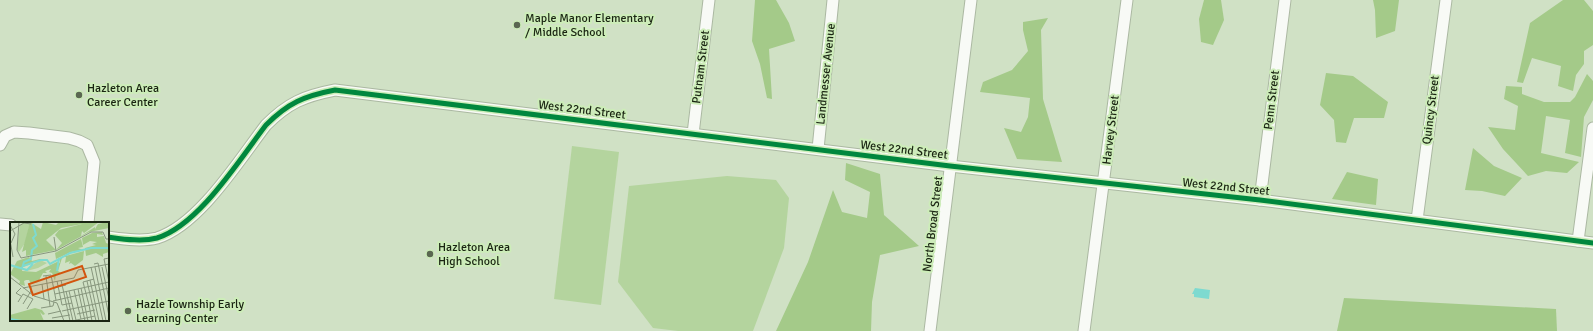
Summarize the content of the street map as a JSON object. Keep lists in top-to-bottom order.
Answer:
{
  "streets": {
    "street": [
      "Putnam Street",
      "Landmesser Avenue",
      "Penn Street",
      "West 22nd Street",
      "Quincy Street",
      "Harvey Street",
      "North Broad Street"
    ]
  },
  "crossings": [
    ["Putnam Street", "West 22nd Street"],
    ["Landmesser Avenue", "West 22nd Street"],
    ["Penn Street", "West 22nd Street"],
    ["West 22nd Street", "Quincy Street"],
    ["West 22nd Street", "Harvey Street"],
    ["West 22nd Street", "North Broad Street"]
  ],
  "places": [
    "Maple Manor Elementary / Middle School",
    "Hazleton Area Career Center",
    "Hazleton Area High School",
    "Hazle Township Early Learning Center"
  ]
}
